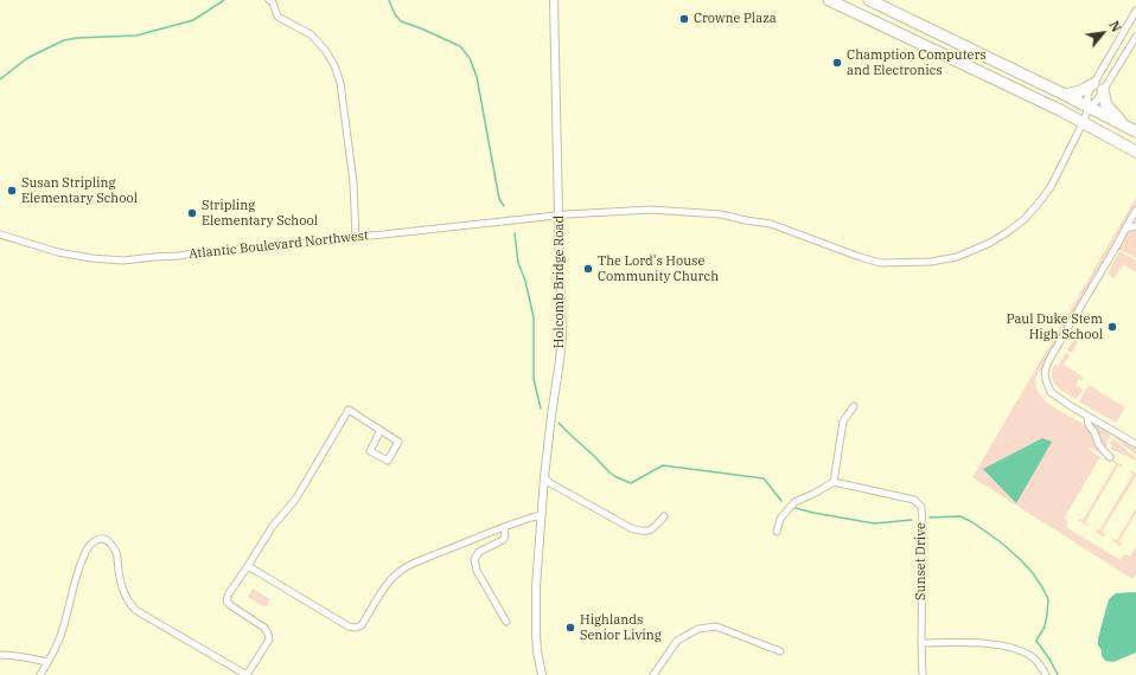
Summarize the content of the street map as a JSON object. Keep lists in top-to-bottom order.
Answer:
{
  "streets": {
    "street": ["Atlantic Boulevard Northwest", "Holcomb Bridge Road", "Sunset Drive"]
  },
  "crossings": [
    ["Atlantic Boulevard Northwest", "Holcomb Bridge Road"]
  ],
  "places": [
    "Crowne Plaza",
    "Chamption Computers and Electronics",
    "Susan Stripling Elementary School",
    "Stripling Elementary School",
    "The Lord's House Community Church",
    "Paul Duke Stem High School",
    "Highlands Senior Living"
  ],
  "north": "top right"
}
